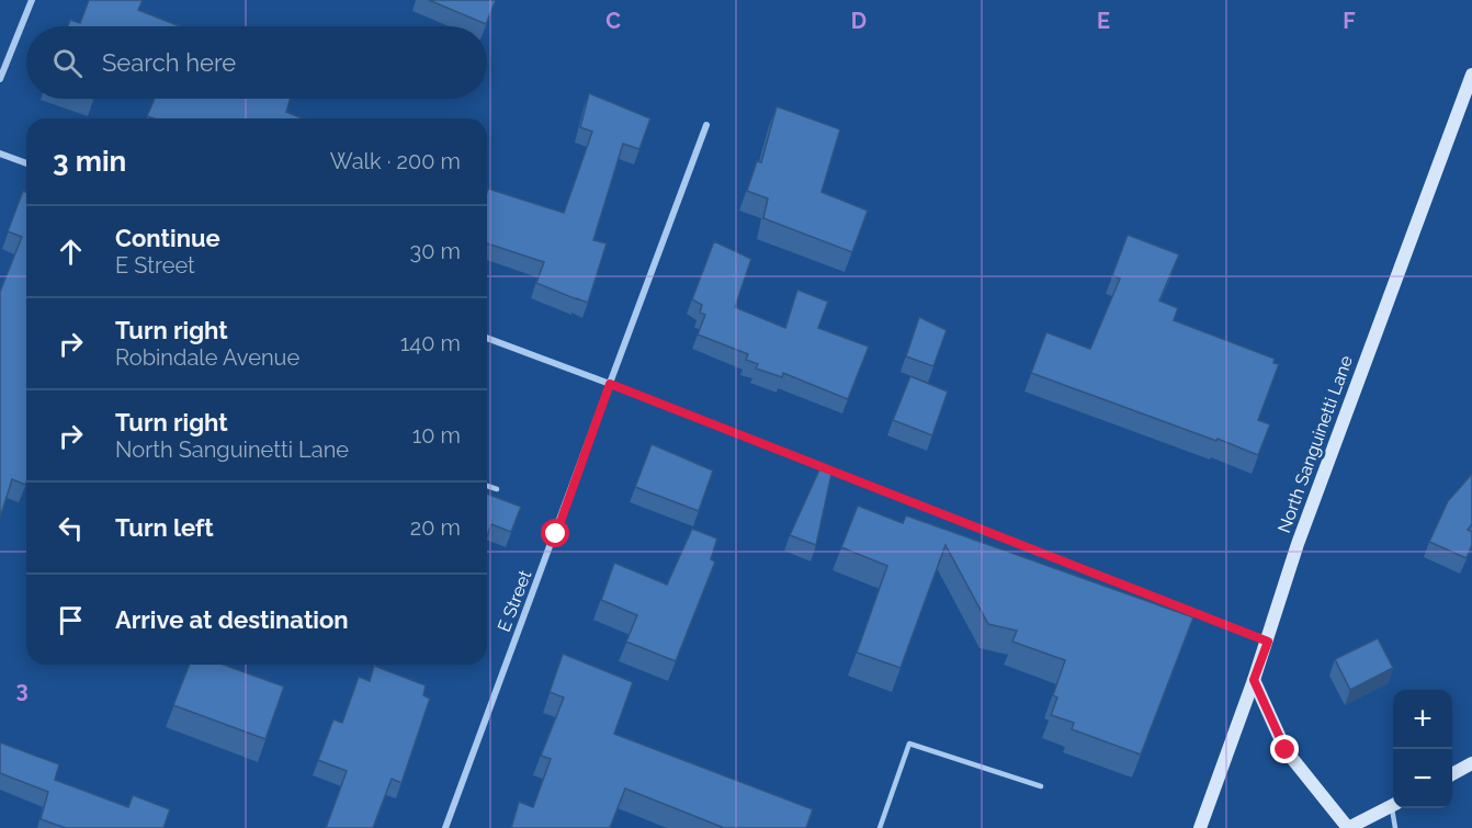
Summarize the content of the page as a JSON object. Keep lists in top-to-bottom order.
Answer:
{
  "streets": {
    "street": ["North Sanguinetti Lane", "E Street"]
  },
  "page": {
    "search": "Search here",
    "heading": ["3 min", "Walk · 200 m"],
    "list": [
      ["Continue", "E Street", "30 m"],
      ["Turn right", "Robindale Avenue", "140 m"],
      ["Turn right", "North Sanguinetti Lane", "10 m"],
      ["Turn left", "20 m"],
      "Arrive at destination"
    ],
    "map_buttons": ["+", "−"]
  },
  "grid": {
    "columns": [
      "C",
      "D",
      "E",
      "F"
    ],
    "rows": ["3"]
  }
}
